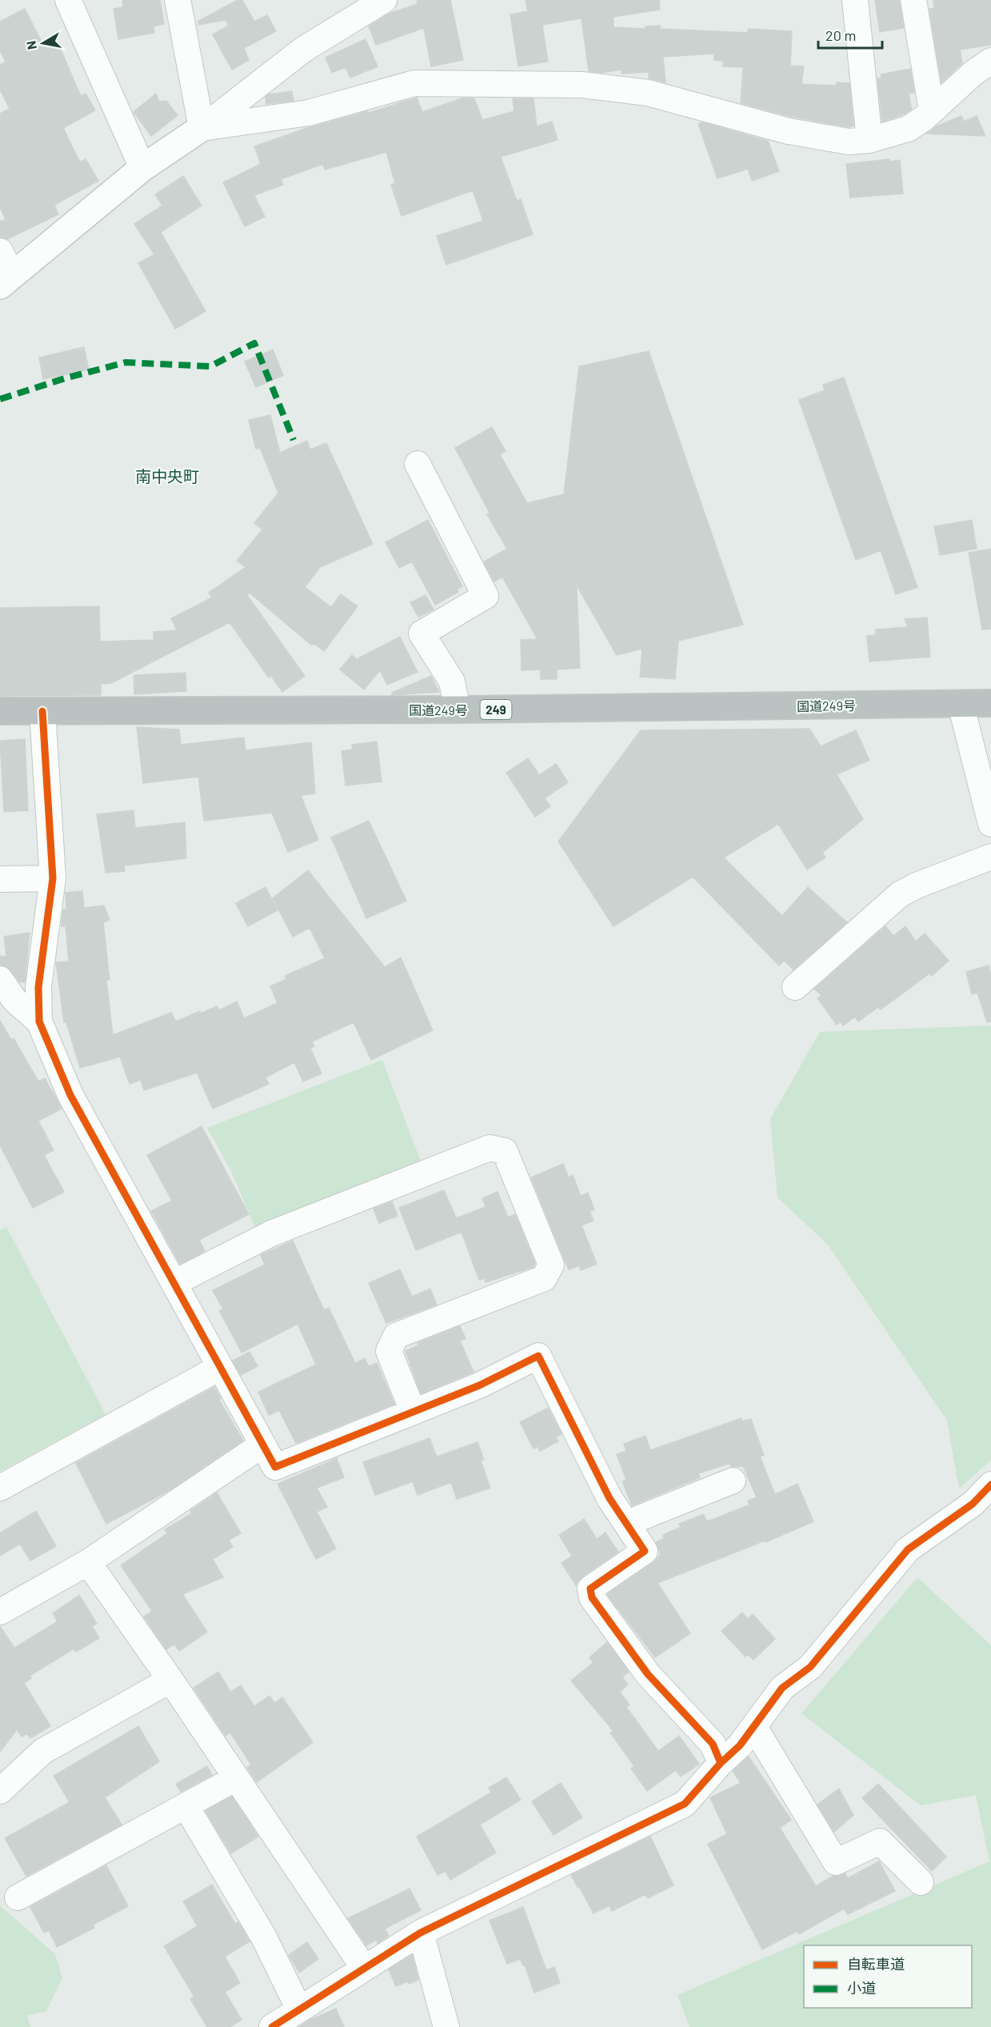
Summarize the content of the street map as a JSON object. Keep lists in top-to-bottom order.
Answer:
{
  "streets": {
    "highway": ["国道249号", "249"]
  },
  "districts": ["南中央町"],
  "legend": ["自転車道", "小道"],
  "scale_bar": "20 m",
  "north": "left"
}
